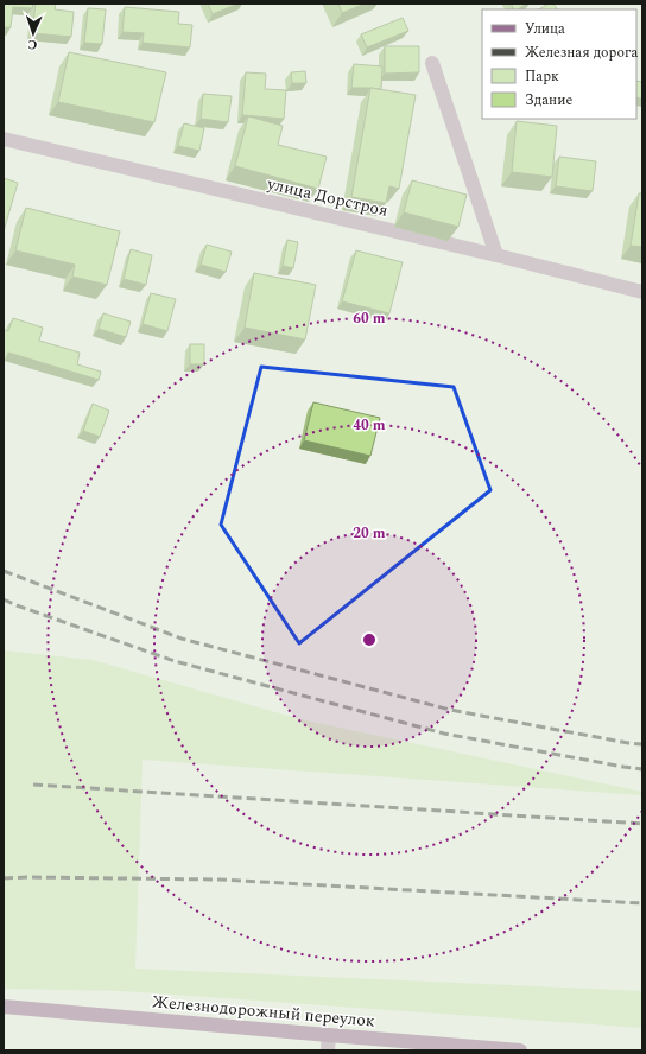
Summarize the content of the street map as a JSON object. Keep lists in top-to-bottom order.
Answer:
{
  "streets": {
    "street": ["улица Дорстроя", "Железнодорожный переулок"]
  },
  "legend": [
    "Улица",
    "Железная дорога",
    "Парк",
    "Здание"
  ],
  "north": "bottom",
  "rings": ["60 m", "40 m", "20 m"]
}
